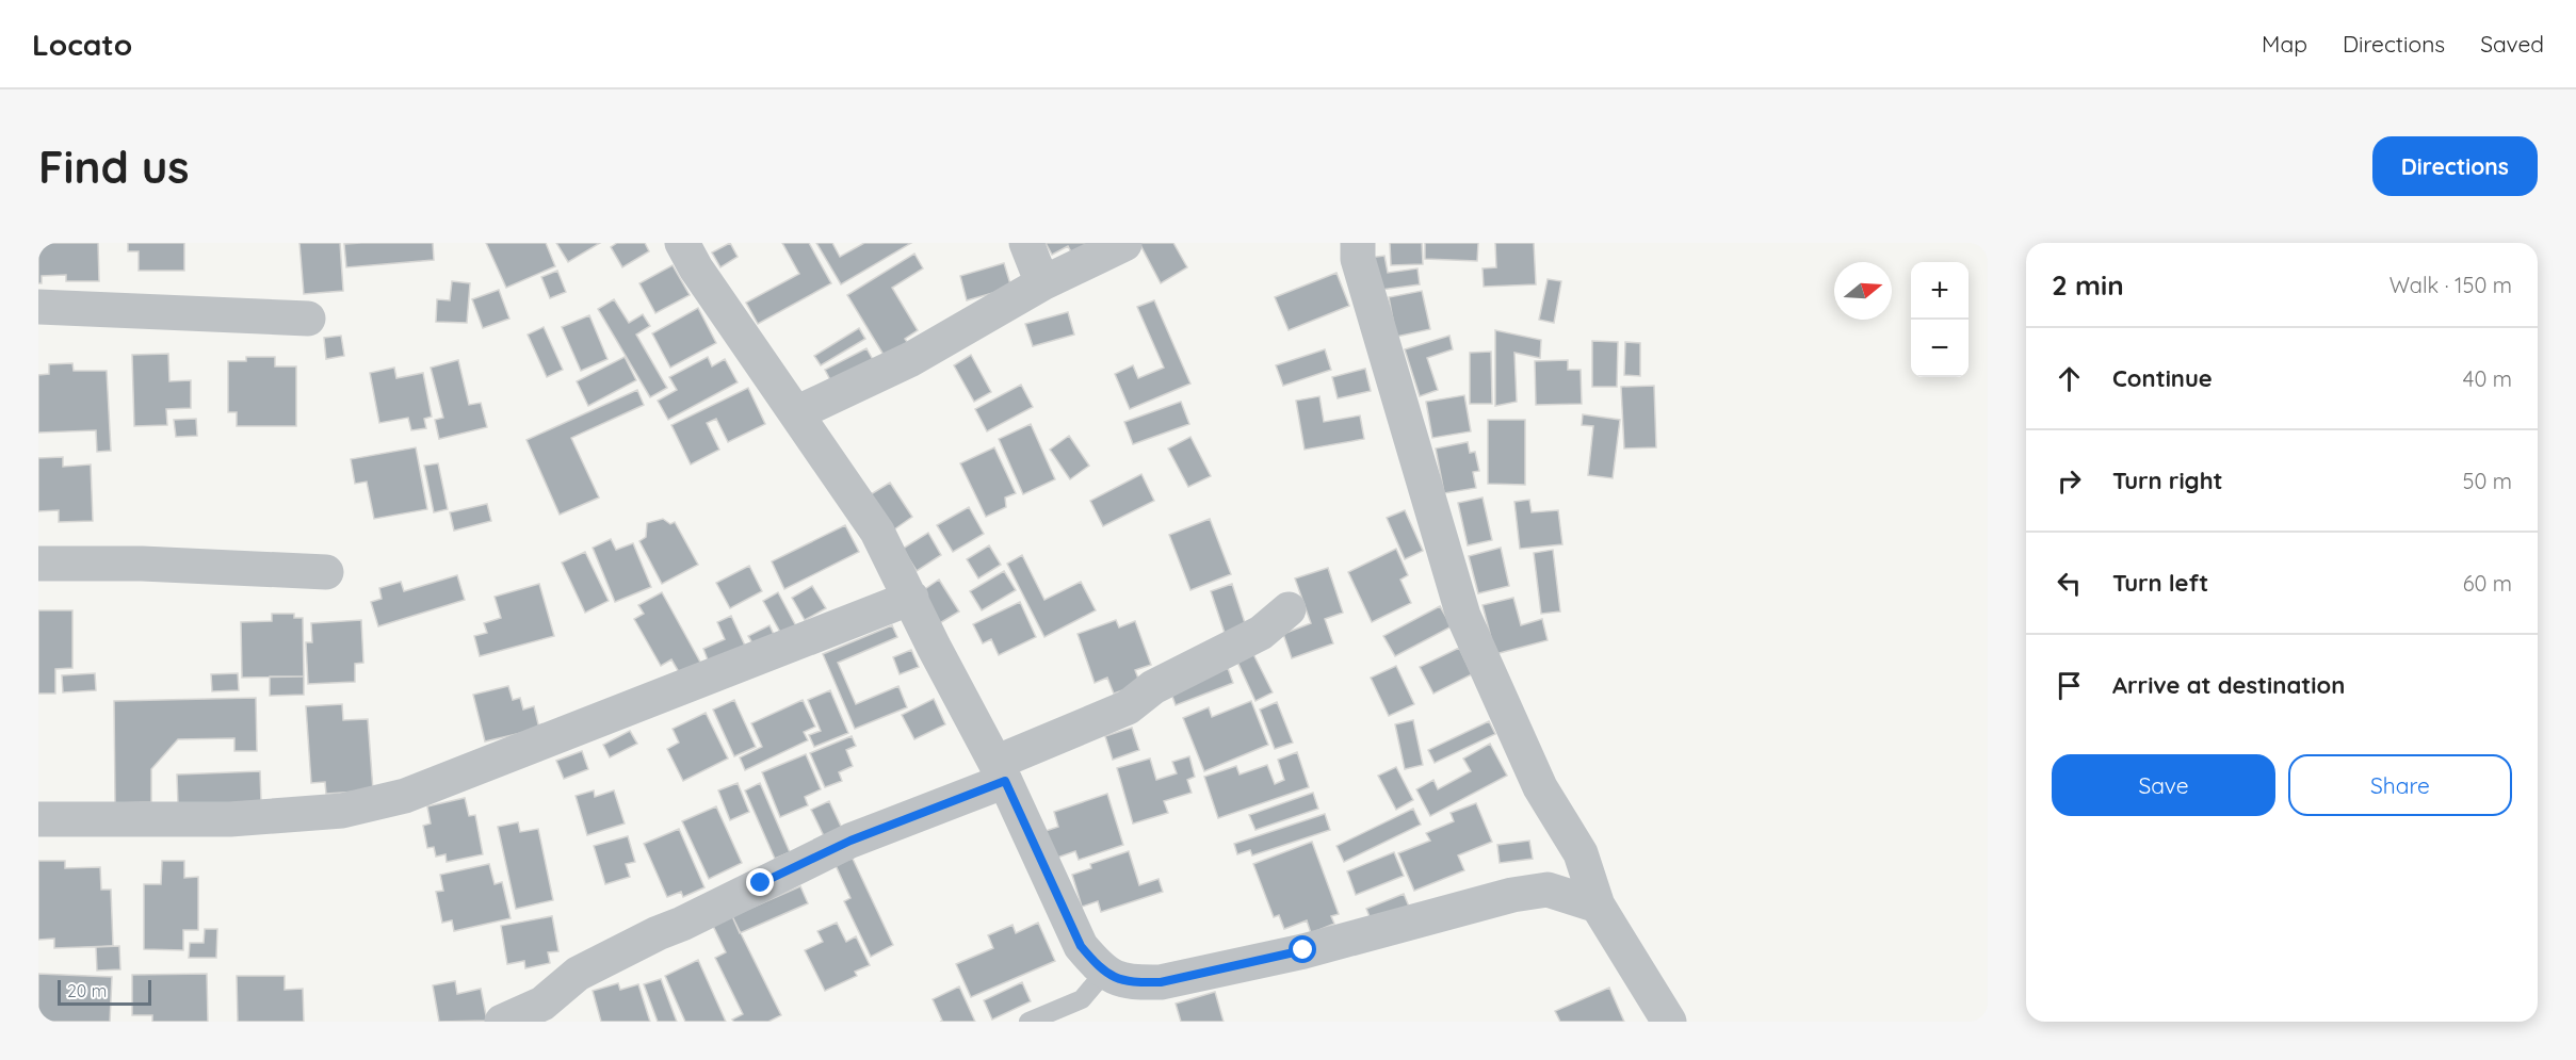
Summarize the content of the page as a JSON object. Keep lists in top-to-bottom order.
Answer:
{
  "scale_bar": "20 m",
  "north": "right",
  "page": {
    "header": "Locato",
    "nav": ["Map", "Directions", "Saved"],
    "buttons": [
      "Directions",
      ["Save", "Share"]
    ],
    "title": "Find us",
    "heading": ["2 min", "Walk · 150 m"],
    "map_buttons": ["+", "−"],
    "list": [
      ["Continue", "40 m"],
      ["Turn right", "50 m"],
      ["Turn left", "60 m"],
      "Arrive at destination"
    ],
    "scale": "20 m"
  }
}
